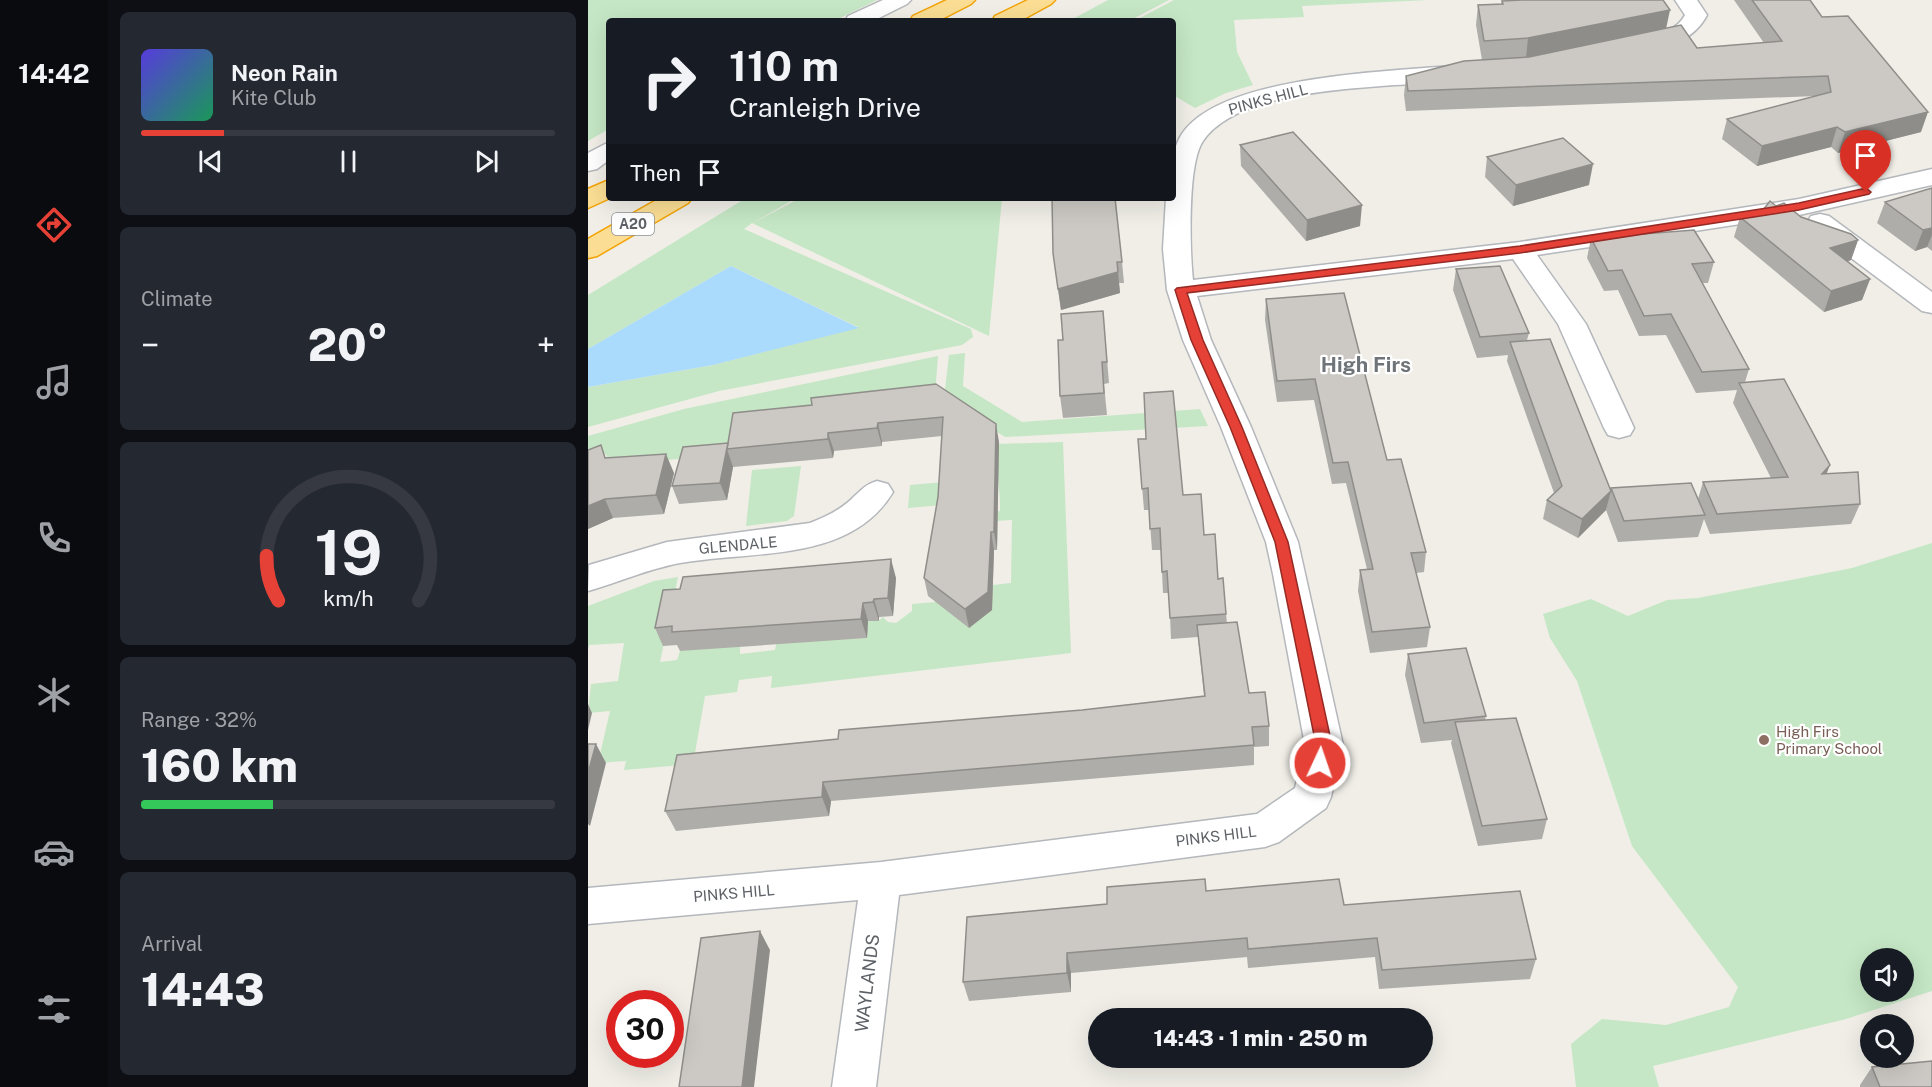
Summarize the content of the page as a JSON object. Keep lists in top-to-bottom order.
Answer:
{
  "streets": {
    "highway": ["A20"],
    "street": ["PINKS HILL", "GLENDALE", "WAYLANDS"]
  },
  "crossings": [
    ["PINKS HILL", "WAYLANDS"]
  ],
  "districts": ["High Firs"],
  "places": ["High Firs Primary School"],
  "page": {
    "tabs": "14:42",
    "turn": ["110 m", "Cranleigh Drive"],
    "song": ["Neon Rain", "Kite Club"],
    "then": "Then",
    "tile": [
      "Climate",
      ["Range · 32%", "160 km"],
      ["Arrival", "14:43"]
    ],
    "heat": ["−", "20°", "+"],
    "limit": "30",
    "trip": "14:43 · 1 min · 250 m",
    "gauge": ["19", "km/h"]
  }
}
